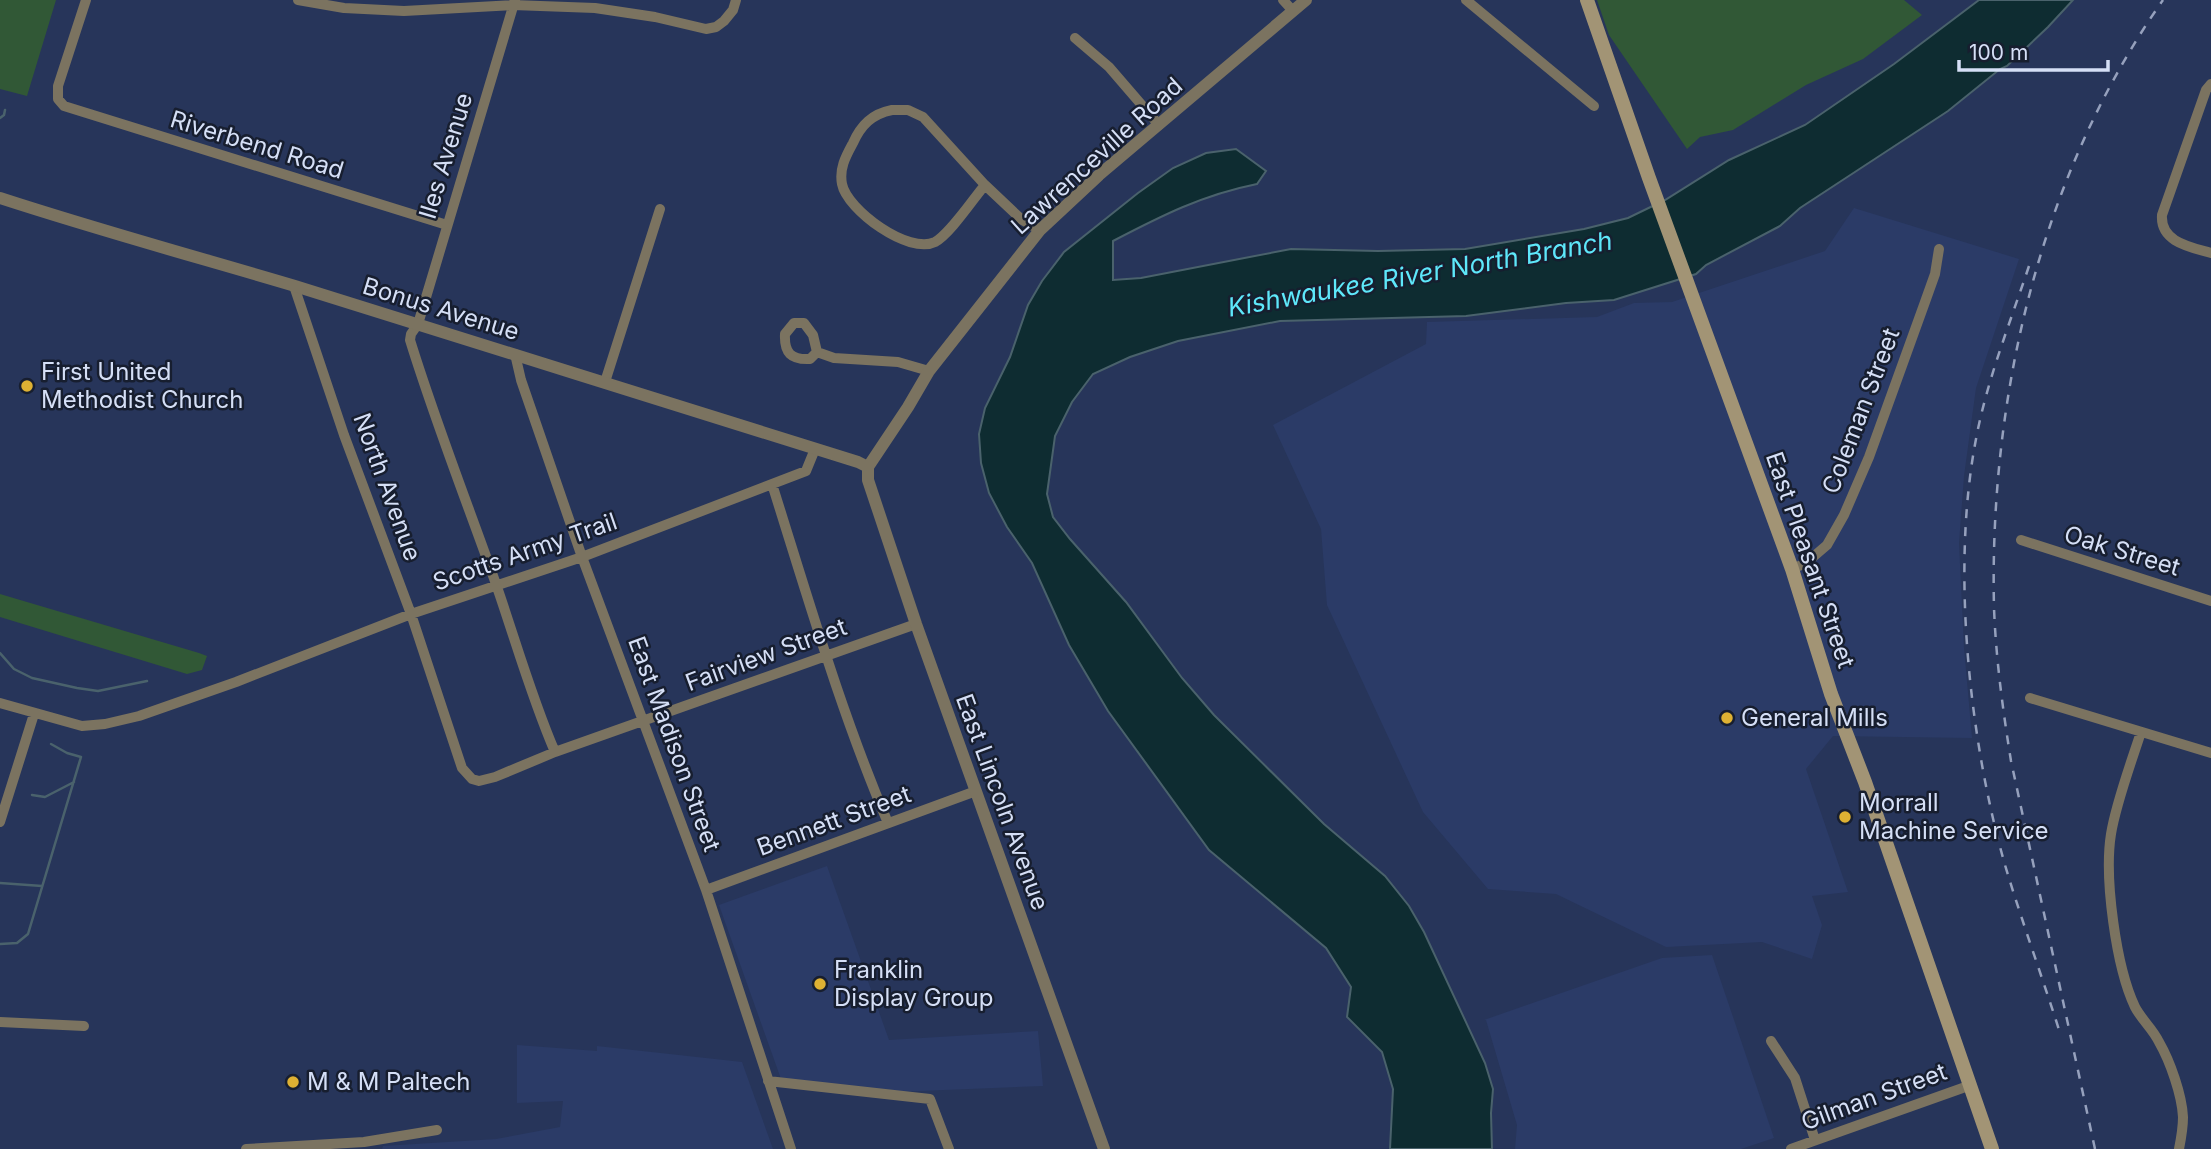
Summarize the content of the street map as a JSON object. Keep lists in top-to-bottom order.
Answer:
{
  "streets": {
    "main road": ["East Pleasant Street"],
    "street": [
      "Riverbend Road",
      "Iles Avenue",
      "Lawrenceville Road",
      "Bonus Avenue",
      "Coleman Street",
      "North Avenue",
      "Oak Street",
      "Scotts Army Trail",
      "Fairview Street",
      "East Madison Street",
      "East Lincoln Avenue",
      "Bennett Street",
      "Gilman Street"
    ]
  },
  "crossings": [
    ["Riverbend Road", "Iles Avenue"],
    ["Iles Avenue", "Bonus Avenue"],
    ["Iles Avenue", "Scotts Army Trail"],
    ["Iles Avenue", "Fairview Street"],
    ["Lawrenceville Road", "Bonus Avenue"],
    ["Lawrenceville Road", "East Lincoln Avenue"],
    ["Bonus Avenue", "North Avenue"],
    ["Bonus Avenue", "Scotts Army Trail"],
    ["Bonus Avenue", "East Madison Street"],
    ["Bonus Avenue", "East Lincoln Avenue"],
    ["Coleman Street", "East Pleasant Street"],
    ["North Avenue", "Scotts Army Trail"],
    ["North Avenue", "Fairview Street"],
    ["Scotts Army Trail", "East Madison Street"],
    ["East Pleasant Street", "Gilman Street"],
    ["Fairview Street", "East Madison Street"],
    ["Fairview Street", "East Lincoln Avenue"],
    ["East Madison Street", "Bennett Street"],
    ["East Lincoln Avenue", "Bennett Street"]
  ],
  "water": ["Kishwaukee River North Branch"],
  "places": [
    "First United Methodist Church",
    "General Mills",
    "Morrall Machine Service",
    "Franklin Display Group",
    "M & M Paltech"
  ],
  "scale_bar": "100 m"
}
